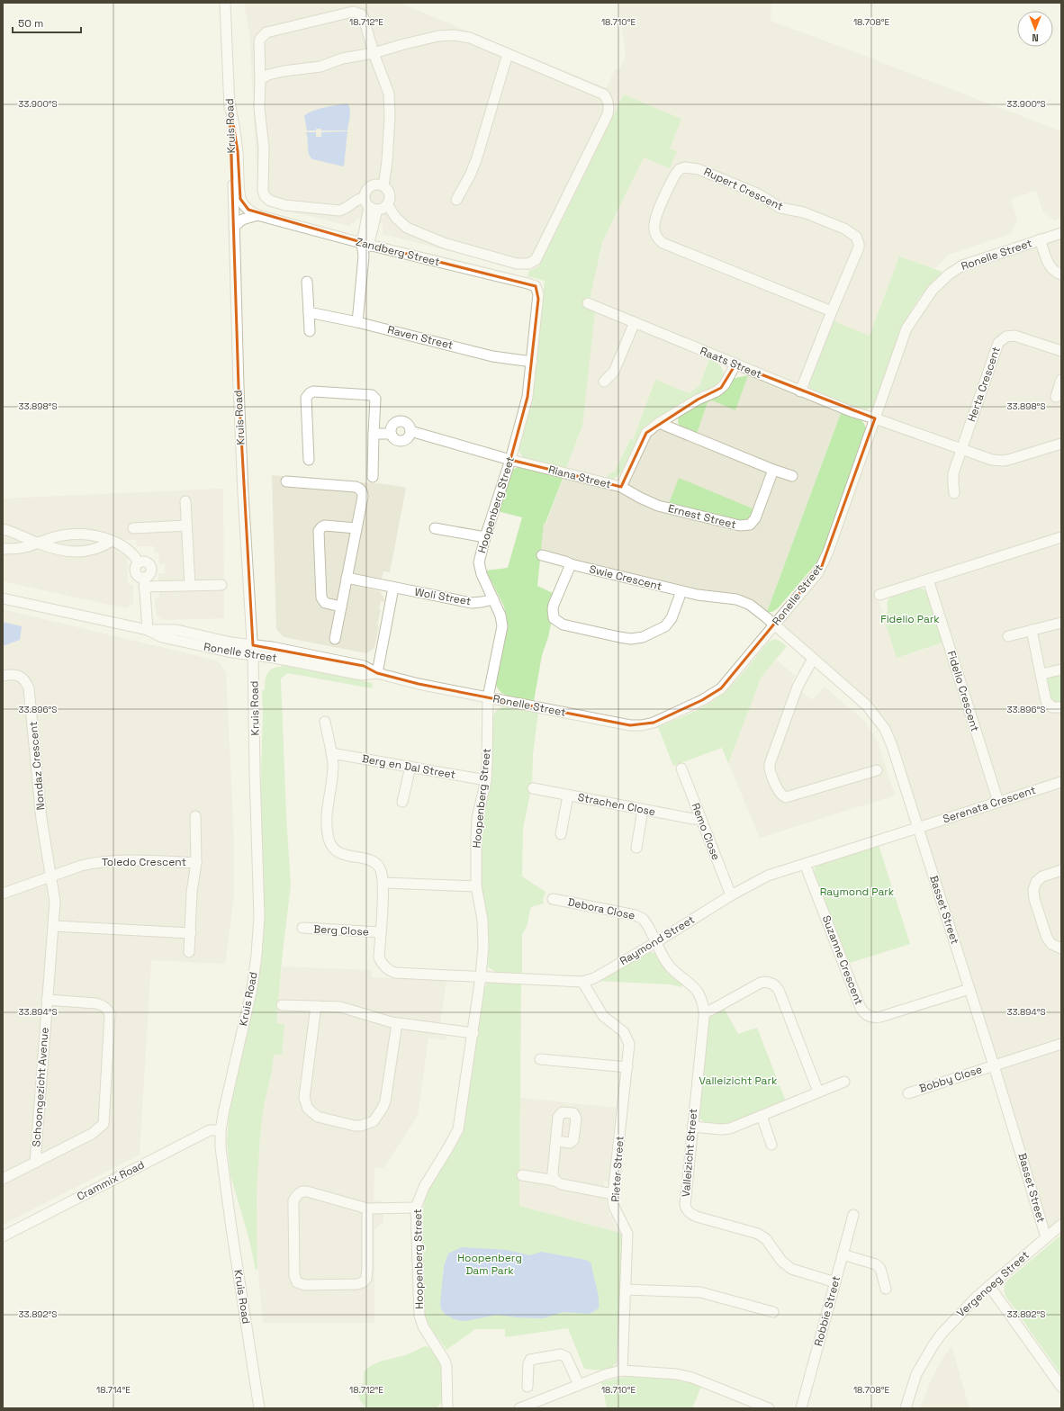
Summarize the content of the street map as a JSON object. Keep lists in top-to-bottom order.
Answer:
{
  "streets": {
    "street": [
      "Kruis Road",
      "Rupert Crescent",
      "Zandberg Street",
      "Ronelle Street",
      "Raven Street",
      "Raats Street",
      "Herta Crescent",
      "Riana Street",
      "Hoopenberg Street",
      "Ernest Street",
      "Swie Crescent",
      "Woli Street",
      "Fidelio Crescent",
      "Nondaz Crescent",
      "Berg en Dal Street",
      "Strachen Close",
      "Serenata Crescent",
      "Remo Close",
      "Toledo Crescent",
      "Debora Close",
      "Basset Street",
      "Berg Close",
      "Raymond Street",
      "Suzanne Crescent",
      "Bobby Close",
      "Schoongezicht Avenue",
      "Valleizicht Street",
      "Pieter Street",
      "Crammix Road",
      "Vergenoeg Street",
      "Robbie Street"
    ]
  },
  "crossings": [
    ["Kruis Road", "Zandberg Street"],
    ["Kruis Road", "Ronelle Street"],
    ["Kruis Road", "Crammix Road"],
    ["Rupert Crescent", "Raats Street"],
    ["Zandberg Street", "Hoopenberg Street"],
    ["Ronelle Street", "Raats Street"],
    ["Ronelle Street", "Hoopenberg Street"],
    ["Ronelle Street", "Swie Crescent"],
    ["Ronelle Street", "Basset Street"],
    ["Raven Street", "Hoopenberg Street"],
    ["Raats Street", "Riana Street"],
    ["Riana Street", "Hoopenberg Street"],
    ["Riana Street", "Ernest Street"],
    ["Hoopenberg Street", "Woli Street"],
    ["Hoopenberg Street", "Berg en Dal Street"],
    ["Hoopenberg Street", "Raymond Street"],
    ["Swie Crescent", "Basset Street"],
    ["Fidelio Crescent", "Serenata Crescent"],
    ["Nondaz Crescent", "Toledo Crescent"],
    ["Nondaz Crescent", "Schoongezicht Avenue"],
    ["Strachen Close", "Remo Close"],
    ["Serenata Crescent", "Basset Street"],
    ["Serenata Crescent", "Raymond Street"],
    ["Remo Close", "Raymond Street"],
    ["Toledo Crescent", "Schoongezicht Avenue"],
    ["Debora Close", "Raymond Street"],
    ["Debora Close", "Valleizicht Street"],
    ["Basset Street", "Raymond Street"],
    ["Basset Street", "Suzanne Crescent"],
    ["Basset Street", "Bobby Close"],
    ["Basset Street", "Vergenoeg Street"],
    ["Berg Close", "Raymond Street"],
    ["Raymond Street", "Suzanne Crescent"],
    ["Raymond Street", "Valleizicht Street"],
    ["Raymond Street", "Pieter Street"],
    ["Valleizicht Street", "Robbie Street"]
  ],
  "parks": [
    "Fidelio Park",
    "Raymond Park",
    "Valleizicht Park",
    "Hoopenberg Dam Park"
  ],
  "scale_bar": "50 m",
  "north": "bottom",
  "coordinates": [
    "18.712°E",
    "18.710°E",
    "18.708°E",
    "33.900°S",
    "33.898°S",
    "33.896°S",
    "33.894°S",
    "33.892°S",
    "18.714°E"
  ]
}
